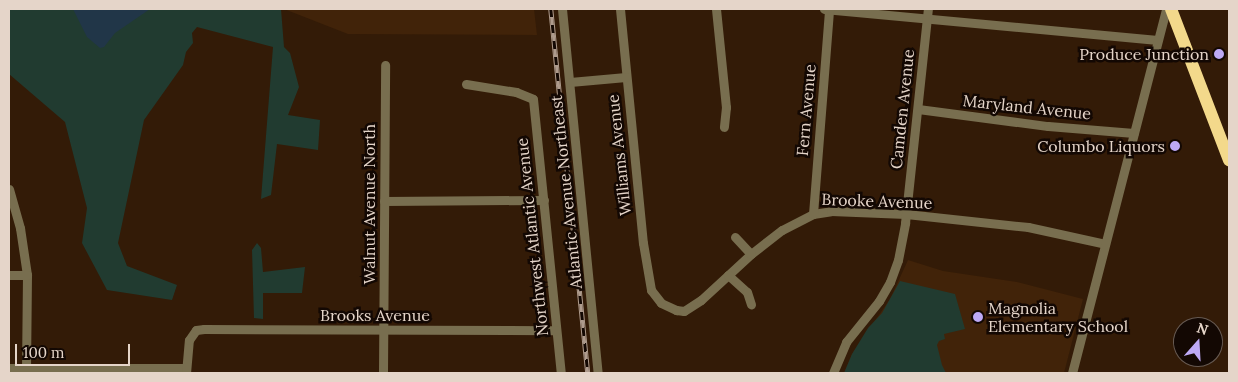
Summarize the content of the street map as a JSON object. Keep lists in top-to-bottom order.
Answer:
{
  "streets": {
    "street": [
      "Maryland Avenue",
      "Camden Avenue",
      "Fern Avenue",
      "Williams Avenue",
      "Atlantic Avenue Northeast",
      "Brooke Avenue",
      "Walnut Avenue North",
      "Northwest Atlantic Avenue",
      "Brooks Avenue"
    ]
  },
  "crossings": [
    ["Maryland Avenue", "Camden Avenue"],
    ["Camden Avenue", "Brooke Avenue"],
    ["Fern Avenue", "Brooke Avenue"],
    ["Williams Avenue", "Brooke Avenue"],
    ["Walnut Avenue North", "Brooks Avenue"],
    ["Northwest Atlantic Avenue", "Brooks Avenue"]
  ],
  "places": ["Produce Junction", "Columbo Liquors", "Magnolia Elementary School"],
  "scale_bar": "100 m",
  "north": "top"
}
